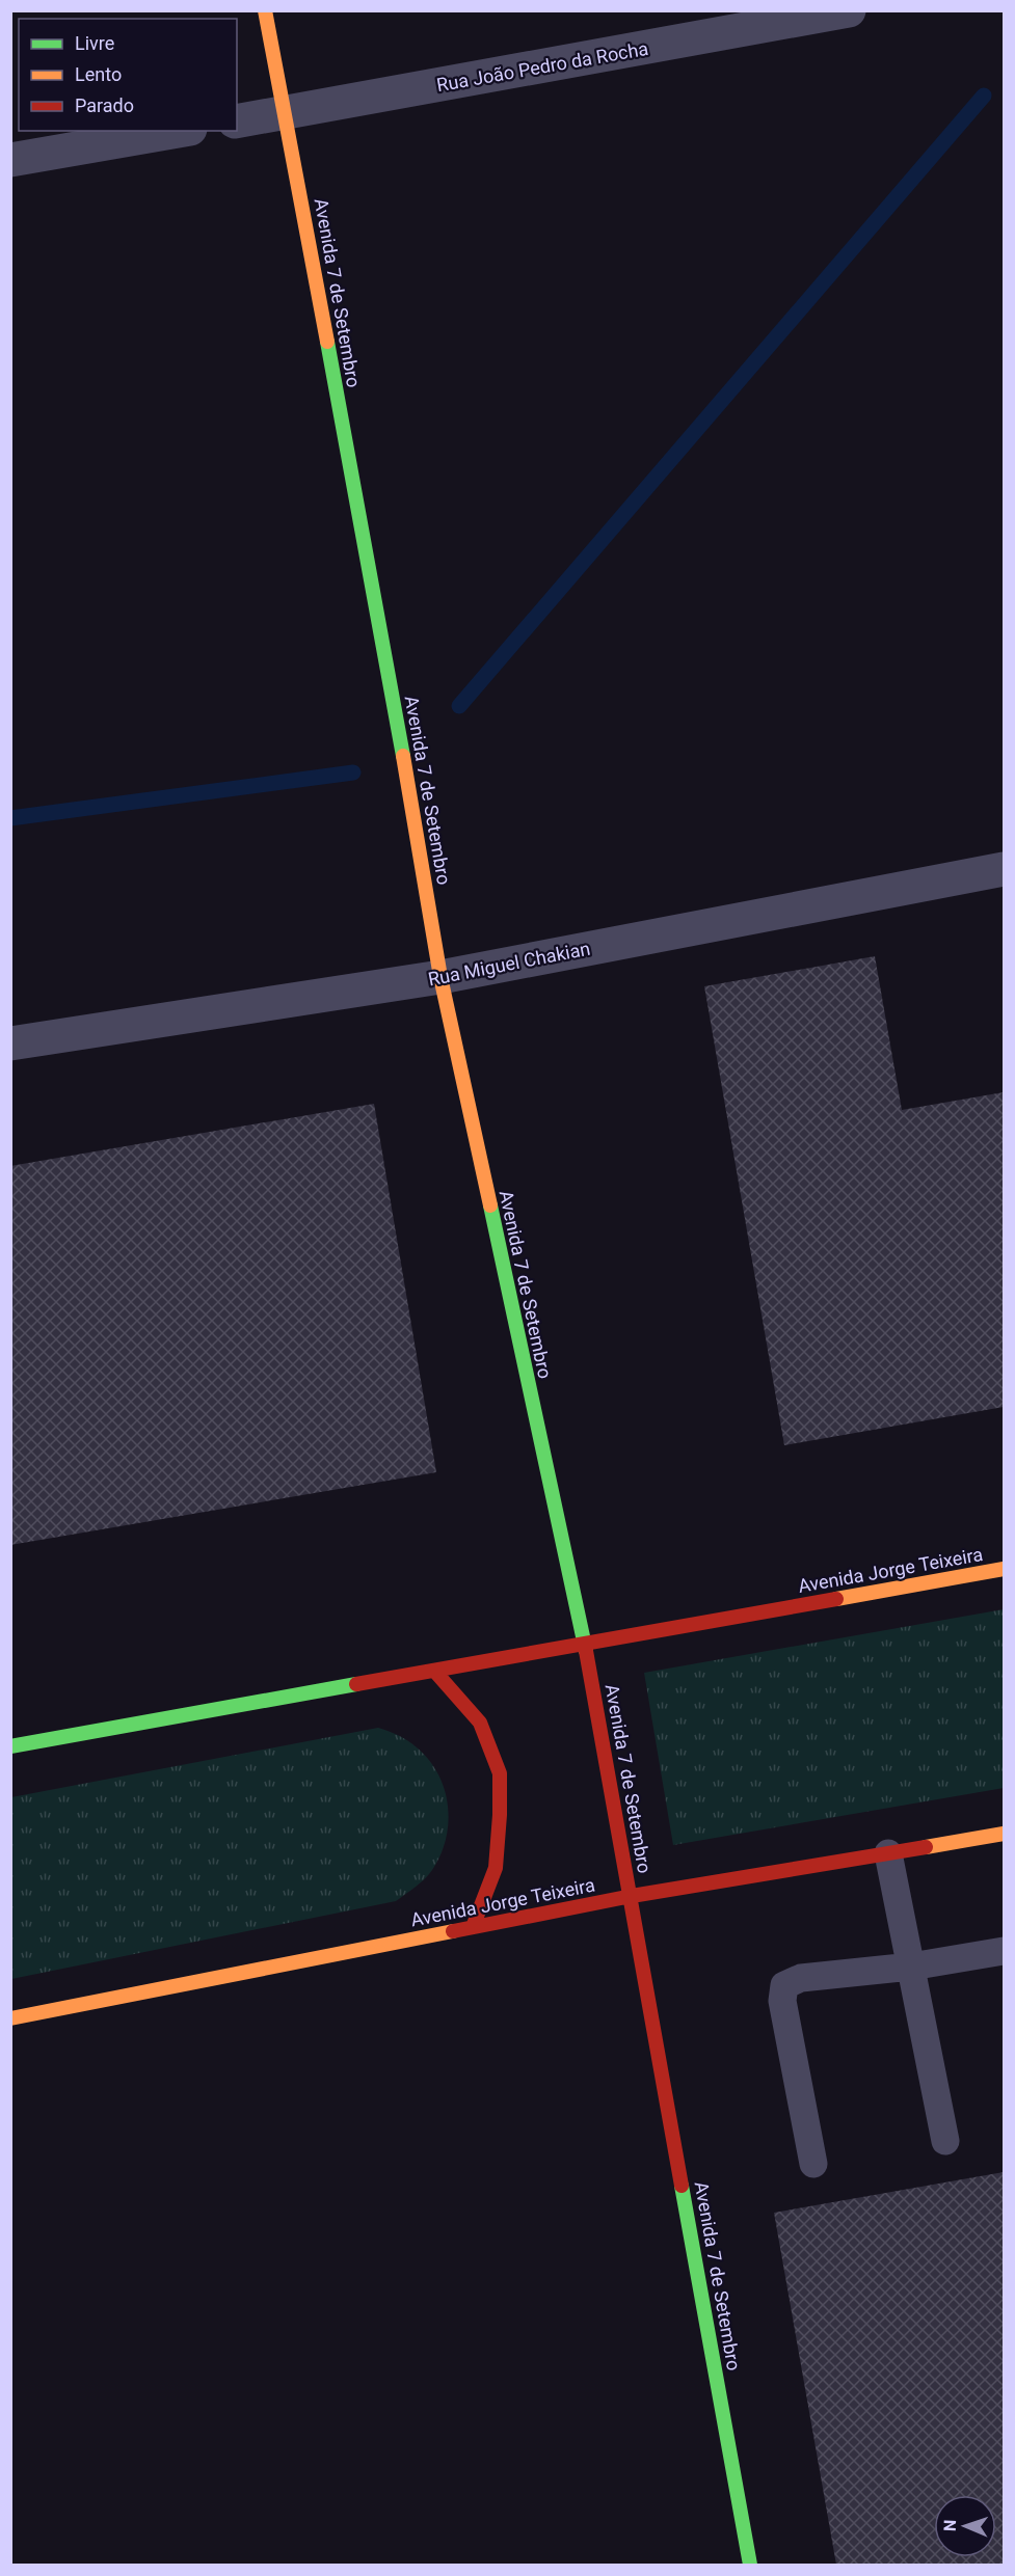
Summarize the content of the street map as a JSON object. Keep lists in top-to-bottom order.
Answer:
{
  "streets": {
    "main road": ["Avenida 7 de Setembro", "Avenida Jorge Teixeira"],
    "street": ["Rua João Pedro da Rocha", "Rua Miguel Chakian"]
  },
  "crossings": [
    ["Rua João Pedro da Rocha", "Avenida 7 de Setembro"],
    ["Avenida 7 de Setembro", "Rua Miguel Chakian"],
    ["Avenida 7 de Setembro", "Avenida Jorge Teixeira"]
  ],
  "legend": ["Livre", "Lento", "Parado"],
  "north": "left"
}
